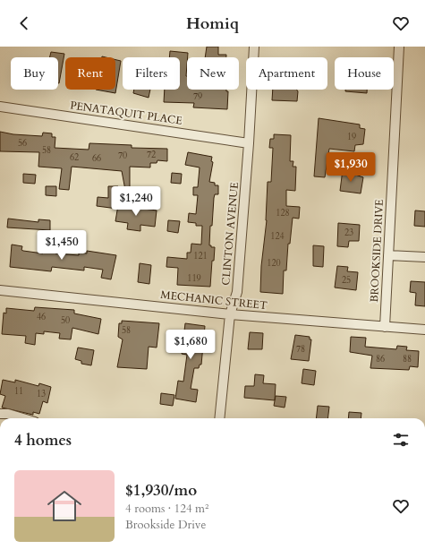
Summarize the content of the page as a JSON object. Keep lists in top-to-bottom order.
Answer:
{
  "streets": {
    "street": [
      "PENATAQUIT PLACE",
      "CLINTON AVENUE",
      "BROOKSIDE DRIVE",
      "MECHANIC STREET"
    ]
  },
  "crossings": [
    ["PENATAQUIT PLACE", "CLINTON AVENUE"],
    ["CLINTON AVENUE", "MECHANIC STREET"],
    ["BROOKSIDE DRIVE", "MECHANIC STREET"]
  ],
  "house_numbers": [
    "79",
    "19",
    "56",
    "58",
    "72",
    "70",
    "62",
    "66",
    "128",
    "23",
    "124",
    "121",
    "120",
    "119",
    "25",
    "46",
    "50",
    "58",
    "78",
    "86",
    "88",
    "11",
    "13"
  ],
  "page": {
    "header": "Homiq",
    "chip": [
      "Buy",
      "Rent",
      "Filters",
      "New",
      "Apartment",
      "House"
    ],
    "price": [
      "$1,930",
      "$1,240",
      "$1,450",
      "$1,680"
    ],
    "heading": "4 homes",
    "list": [
      {
        "name": "$1,930/mo",
        "note": "4 rooms · 124 m² · Brookside Drive"
      }
    ]
  }
}
